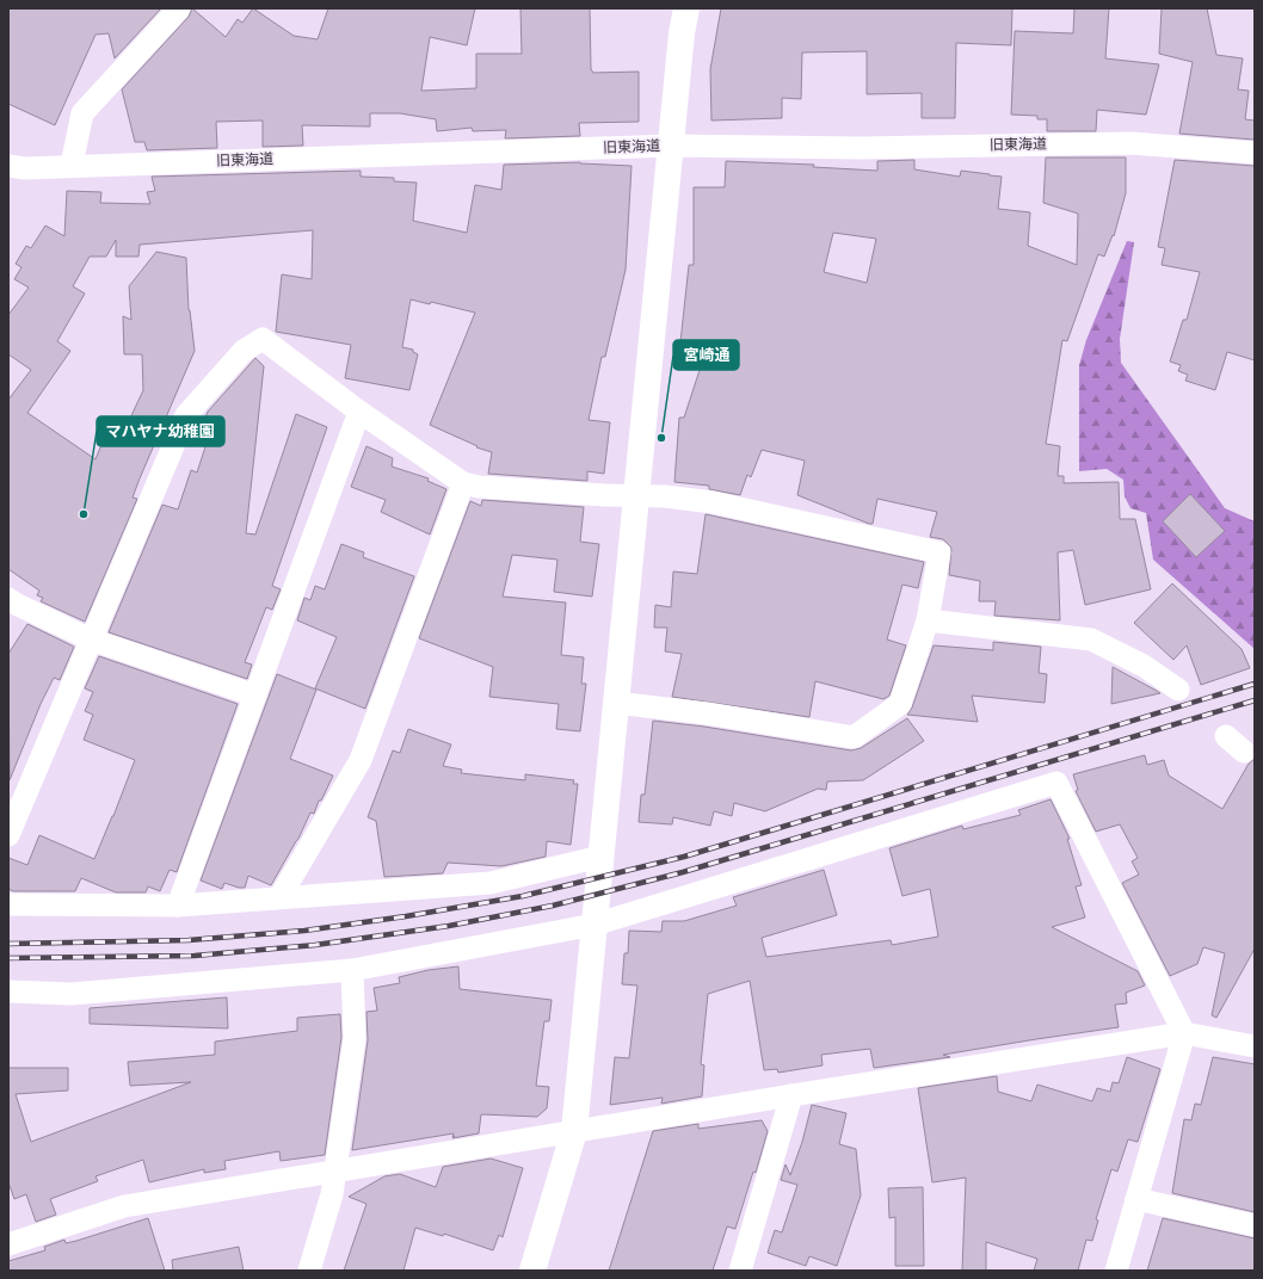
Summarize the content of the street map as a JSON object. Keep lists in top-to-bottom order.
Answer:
{
  "streets": {
    "street": ["旧東海道"]
  },
  "places": ["宮崎通", "マハヤナ幼稚園"]
}
